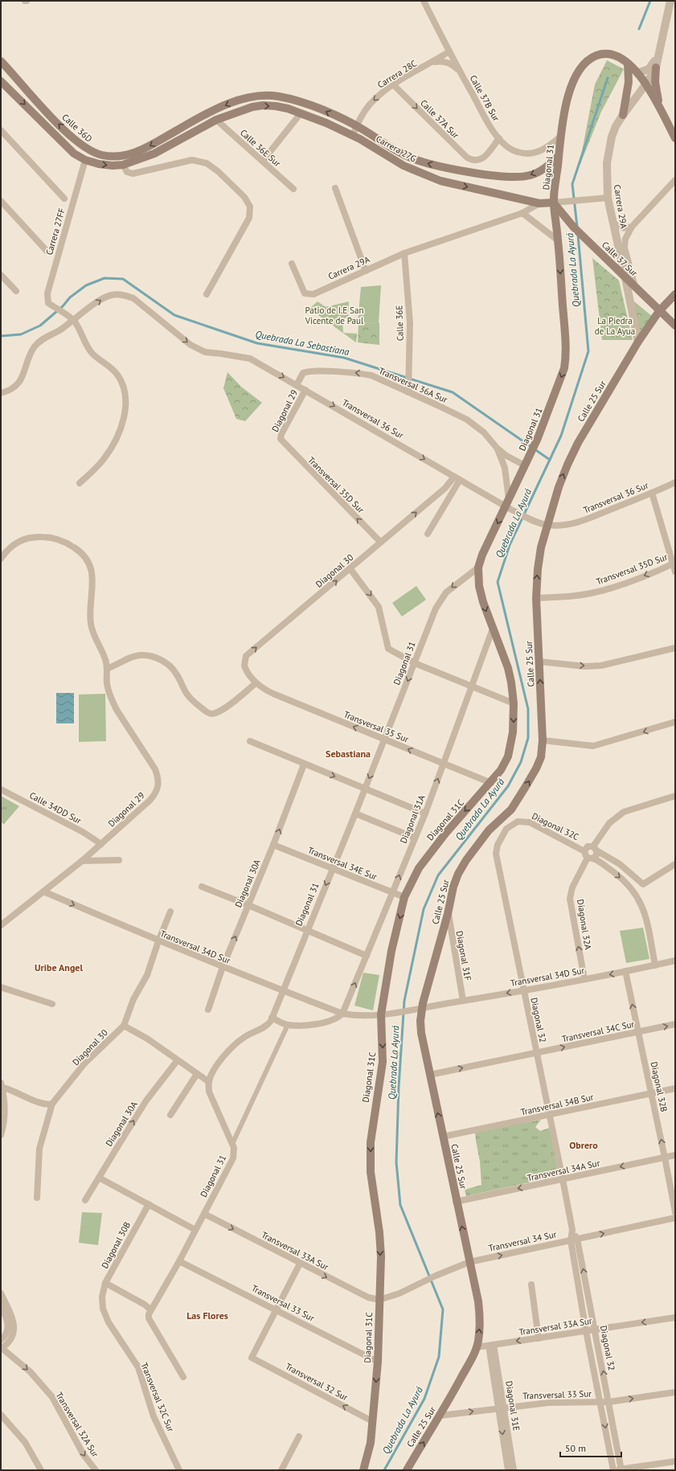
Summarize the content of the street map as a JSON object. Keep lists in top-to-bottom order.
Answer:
{
  "streets": {
    "main road": [
      "Calle 36D",
      "Carrera 27G",
      "Diagonal 31",
      "Calle 37 Sur",
      "Calle 25 Sur",
      "Diagonal 31C"
    ],
    "street": [
      "Carrera 28C",
      "Calle 37B Sur",
      "Calle 37A Sur",
      "Calle 36E Sur",
      "Carrera 29A",
      "Carrera 27FF",
      "Calle 36E",
      "Transversal 36A Sur",
      "Diagonal 29",
      "Transversal 36 Sur",
      "Transversal 35D Sur",
      "Diagonal 30",
      "Transversal 35 Sur",
      "Calle 34DD Sur",
      "Diagonal 31A",
      "Diagonal 32C",
      "Transversal 34E Sur",
      "Diagonal 30A",
      "Diagonal 32A",
      "Transversal 34D Sur",
      "Diagonal 31F",
      "Diagonal 32",
      "Transversal 34C Sur",
      "Diagonal 32B",
      "Transversal 34B Sur",
      "Transversal 34A Sur",
      "Transversal 34 Sur",
      "Diagonal 30B",
      "Transversal 33A Sur",
      "Transversal 33 Sur",
      "Transversal 32 Sur",
      "Transversal 32C Sur",
      "Diagonal 31E",
      "Transversal 32A Sur"
    ]
  },
  "crossings": [
    ["Carrera 28C", "Calle 37B Sur"],
    ["Carrera 28C", "Calle 37A Sur"],
    ["Carrera 28C", "Carrera 27G"],
    ["Calle 37B Sur", "Calle 37A Sur"],
    ["Calle 37B Sur", "Diagonal 31"],
    ["Calle 36D", "Carrera 27G"],
    ["Calle 36E Sur", "Carrera 27G"],
    ["Carrera 27G", "Diagonal 31"],
    ["Carrera 27G", "Carrera 29A"],
    ["Carrera 27G", "Calle 37 Sur"],
    ["Diagonal 31", "Carrera 29A"],
    ["Diagonal 31", "Calle 37 Sur"],
    ["Diagonal 31", "Transversal 36A Sur"],
    ["Diagonal 31", "Transversal 36 Sur"],
    ["Diagonal 31", "Transversal 35 Sur"],
    ["Diagonal 31", "Diagonal 31C"],
    ["Diagonal 31", "Transversal 34E Sur"],
    ["Diagonal 31", "Transversal 34D Sur"],
    ["Diagonal 31", "Transversal 33A Sur"],
    ["Diagonal 31", "Transversal 33 Sur"],
    ["Carrera 29A", "Calle 37 Sur"],
    ["Carrera 29A", "Calle 36E"],
    ["Carrera 29A", "Calle 25 Sur"],
    ["Carrera 27FF", "Transversal 36 Sur"],
    ["Calle 37 Sur", "Calle 25 Sur"],
    ["Calle 36E", "Transversal 36A Sur"],
    ["Transversal 36A Sur", "Transversal 36 Sur"],
    ["Calle 25 Sur", "Transversal 36 Sur"],
    ["Calle 25 Sur", "Transversal 35D Sur"],
    ["Calle 25 Sur", "Transversal 34D Sur"],
    ["Calle 25 Sur", "Diagonal 31F"],
    ["Calle 25 Sur", "Transversal 34C Sur"],
    ["Calle 25 Sur", "Transversal 34B Sur"],
    ["Calle 25 Sur", "Transversal 34A Sur"],
    ["Calle 25 Sur", "Transversal 34 Sur"],
    ["Calle 25 Sur", "Transversal 33A Sur"],
    ["Calle 25 Sur", "Transversal 33 Sur"],
    ["Diagonal 29", "Transversal 36 Sur"],
    ["Diagonal 29", "Transversal 35D Sur"],
    ["Diagonal 29", "Calle 34DD Sur"],
    ["Diagonal 29", "Transversal 34D Sur"],
    ["Transversal 36 Sur", "Diagonal 30"],
    ["Transversal 35D Sur", "Diagonal 30"],
    ["Diagonal 30", "Transversal 35 Sur"],
    ["Diagonal 30", "Transversal 34D Sur"],
    ["Transversal 35 Sur", "Diagonal 31A"],
    ["Transversal 35 Sur", "Diagonal 31C"],
    ["Diagonal 31A", "Diagonal 31C"],
    ["Diagonal 31A", "Transversal 34E Sur"],
    ["Diagonal 31A", "Transversal 34D Sur"],
    ["Diagonal 31C", "Transversal 34E Sur"],
    ["Diagonal 31C", "Transversal 34 Sur"],
    ["Diagonal 31C", "Transversal 33A Sur"],
    ["Diagonal 31C", "Transversal 33 Sur"],
    ["Diagonal 31C", "Transversal 32 Sur"],
    ["Diagonal 32C", "Diagonal 32A"],
    ["Diagonal 32C", "Diagonal 32"],
    ["Transversal 34E Sur", "Diagonal 30A"],
    ["Diagonal 30A", "Transversal 34D Sur"],
    ["Diagonal 32A", "Transversal 34D Sur"],
    ["Transversal 34D Sur", "Diagonal 31F"],
    ["Transversal 34D Sur", "Diagonal 32"],
    ["Transversal 34D Sur", "Diagonal 32B"],
    ["Diagonal 32", "Transversal 34C Sur"],
    ["Diagonal 32", "Transversal 34B Sur"],
    ["Diagonal 32", "Transversal 34A Sur"],
    ["Diagonal 32", "Transversal 34 Sur"],
    ["Diagonal 32", "Transversal 33A Sur"],
    ["Diagonal 32", "Transversal 33 Sur"],
    ["Transversal 34C Sur", "Diagonal 32B"],
    ["Diagonal 32B", "Transversal 34B Sur"],
    ["Diagonal 32B", "Transversal 34A Sur"],
    ["Transversal 34 Sur", "Transversal 33A Sur"],
    ["Diagonal 30B", "Transversal 32C Sur"],
    ["Transversal 33A Sur", "Diagonal 31E"],
    ["Transversal 33 Sur", "Transversal 32 Sur"],
    ["Transversal 33 Sur", "Diagonal 31E"]
  ],
  "one_way": [
    "Carrera 28C",
    "Calle 37A Sur",
    "Diagonal 31",
    "Transversal 36A Sur",
    "Calle 25 Sur",
    "Transversal 36 Sur",
    "Transversal 35D Sur",
    "Diagonal 30",
    "Diagonal 31A",
    "Diagonal 31C",
    "Diagonal 30A",
    "Diagonal 32A",
    "Transversal 34C Sur",
    "Diagonal 32B",
    "Transversal 34A Sur",
    "Transversal 34 Sur"
  ],
  "districts": [
    "Sebastiana",
    "Uribe Angel",
    "Obrero",
    "Las Flores"
  ],
  "water": ["Quebrada La Ayurá", "Quebrada La Sebastiana"],
  "parks": ["Patio de I.E San Vicente de Paul", "La Piedra de La Ayua"],
  "scale_bar": "50 m"
}
